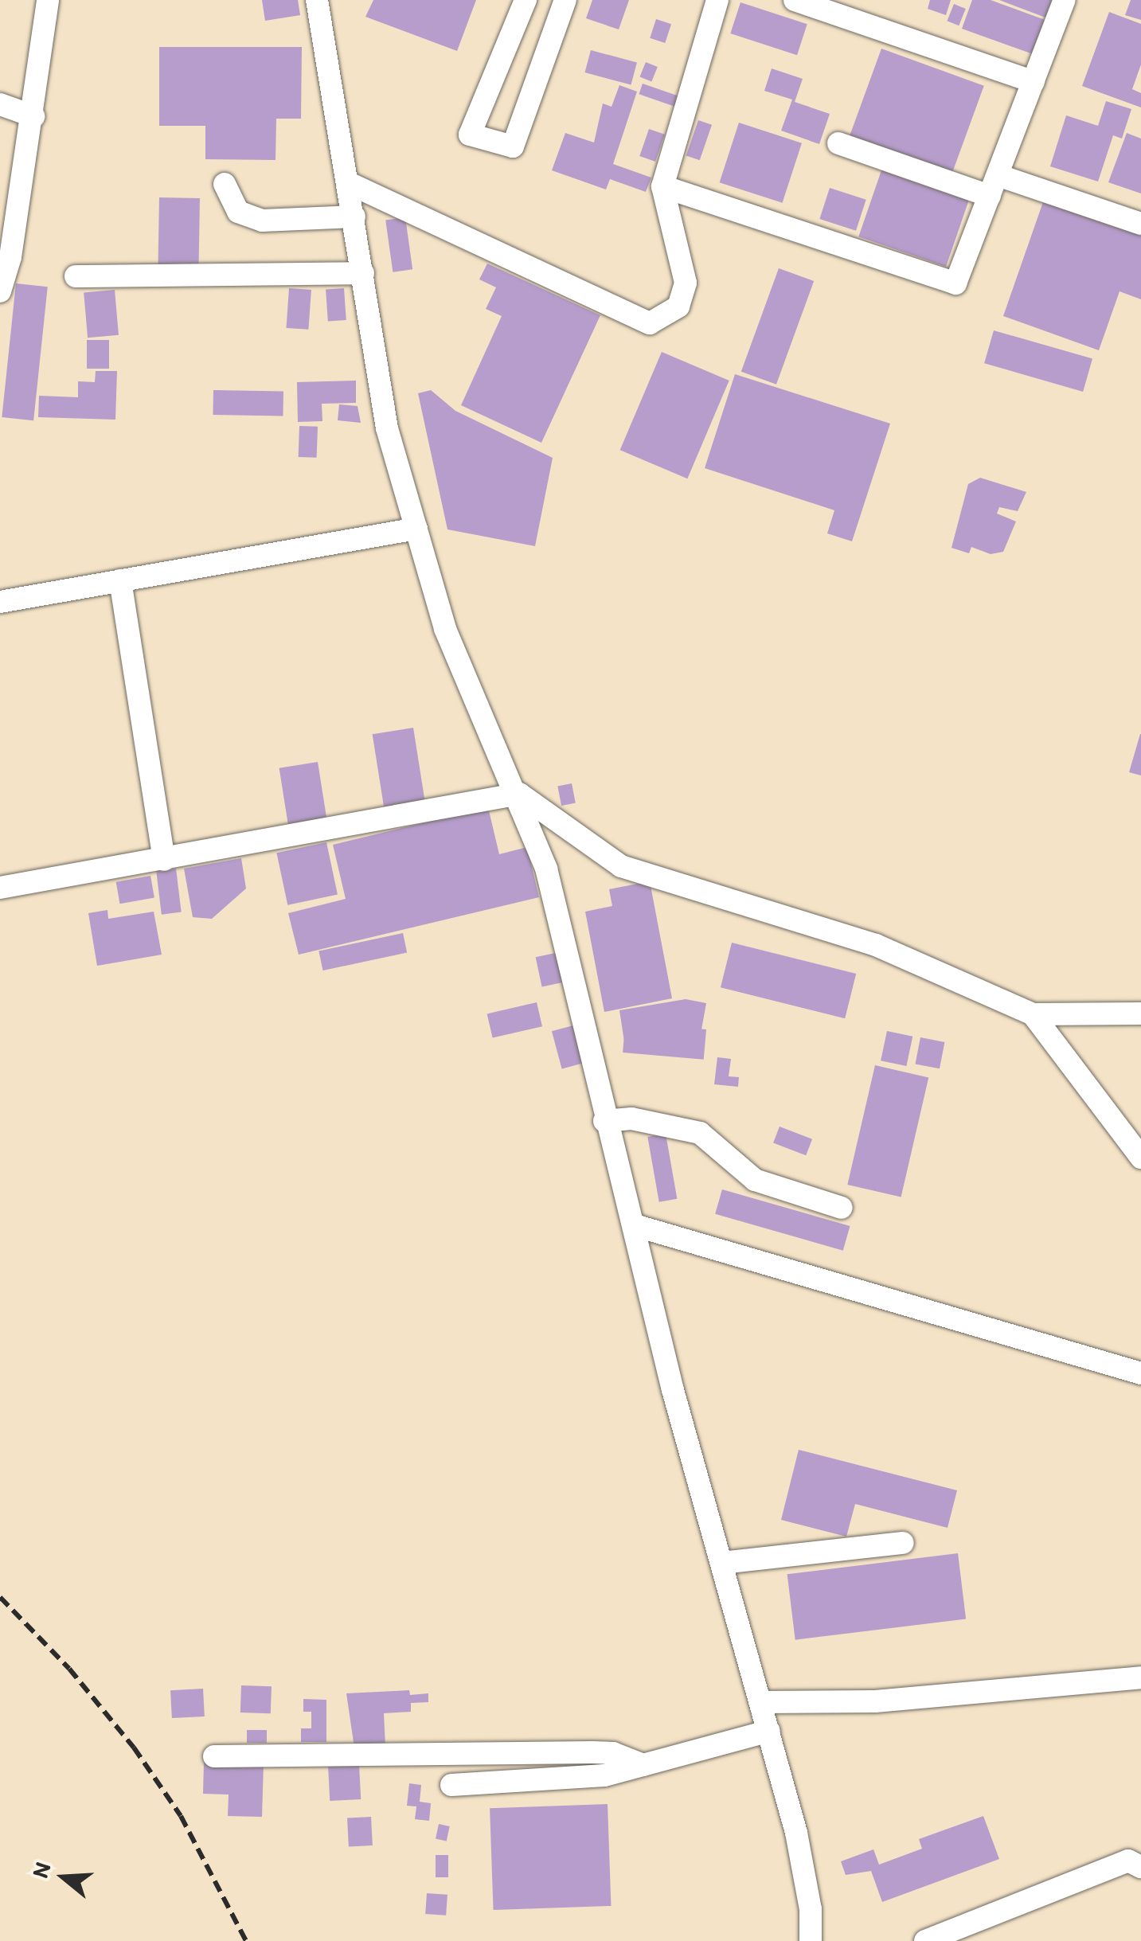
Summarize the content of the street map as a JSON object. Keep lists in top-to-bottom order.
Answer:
{
  "north": "left"
}
